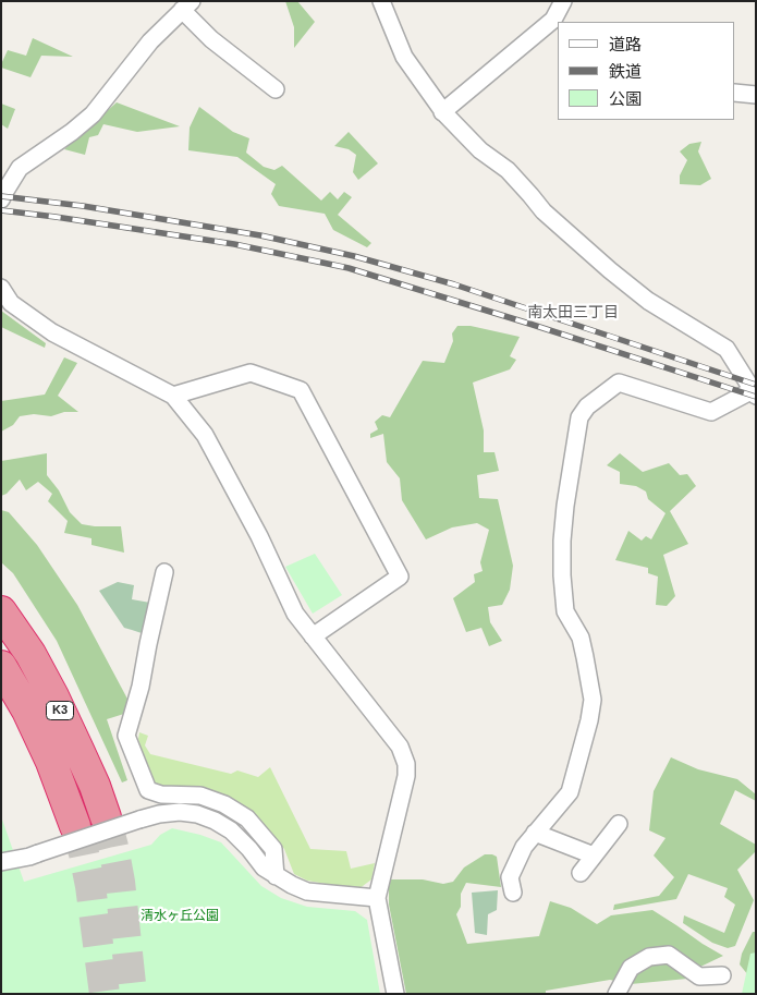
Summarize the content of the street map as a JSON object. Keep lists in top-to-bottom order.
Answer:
{
  "streets": {
    "highway": ["K3"]
  },
  "districts": ["南太田三丁目"],
  "parks": ["清水ヶ丘公園"],
  "legend": ["道路", "鉄道", "公園"]
}
